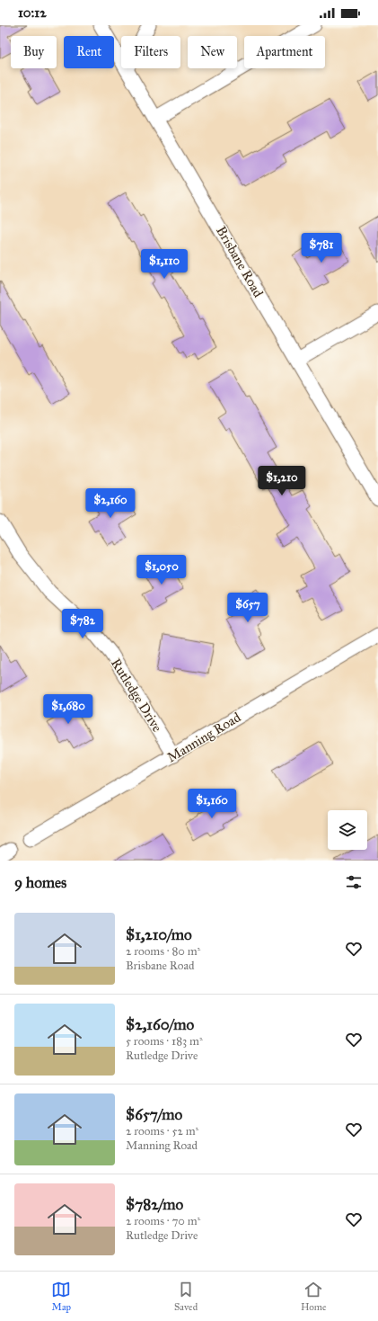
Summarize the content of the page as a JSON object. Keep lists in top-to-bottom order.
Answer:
{
  "streets": {
    "street": ["Brisbane Road", "Rutledge Drive", "Manning Road"]
  },
  "crossings": [
    ["Rutledge Drive", "Manning Road"]
  ],
  "page": {
    "status": "10:12",
    "chip": [
      "Buy",
      "Rent",
      "Filters",
      "New",
      "Apartment"
    ],
    "price": [
      "$781",
      "$1,110",
      "$1,210",
      "$2,160",
      "$1,050",
      "$657",
      "$782",
      "$1,680",
      "$1,160"
    ],
    "heading": "9 homes",
    "list": [
      {
        "name": "$1,210/mo",
        "note": "2 rooms · 80 m² · Brisbane Road"
      },
      {
        "name": "$2,160/mo",
        "note": "5 rooms · 183 m² · Rutledge Drive"
      },
      {
        "name": "$657/mo",
        "note": "2 rooms · 52 m² · Manning Road"
      },
      {
        "name": "$782/mo",
        "note": "2 rooms · 70 m² · Rutledge Drive"
      }
    ],
    "tabs": ["Map", "Saved", "Home"]
  }
}
